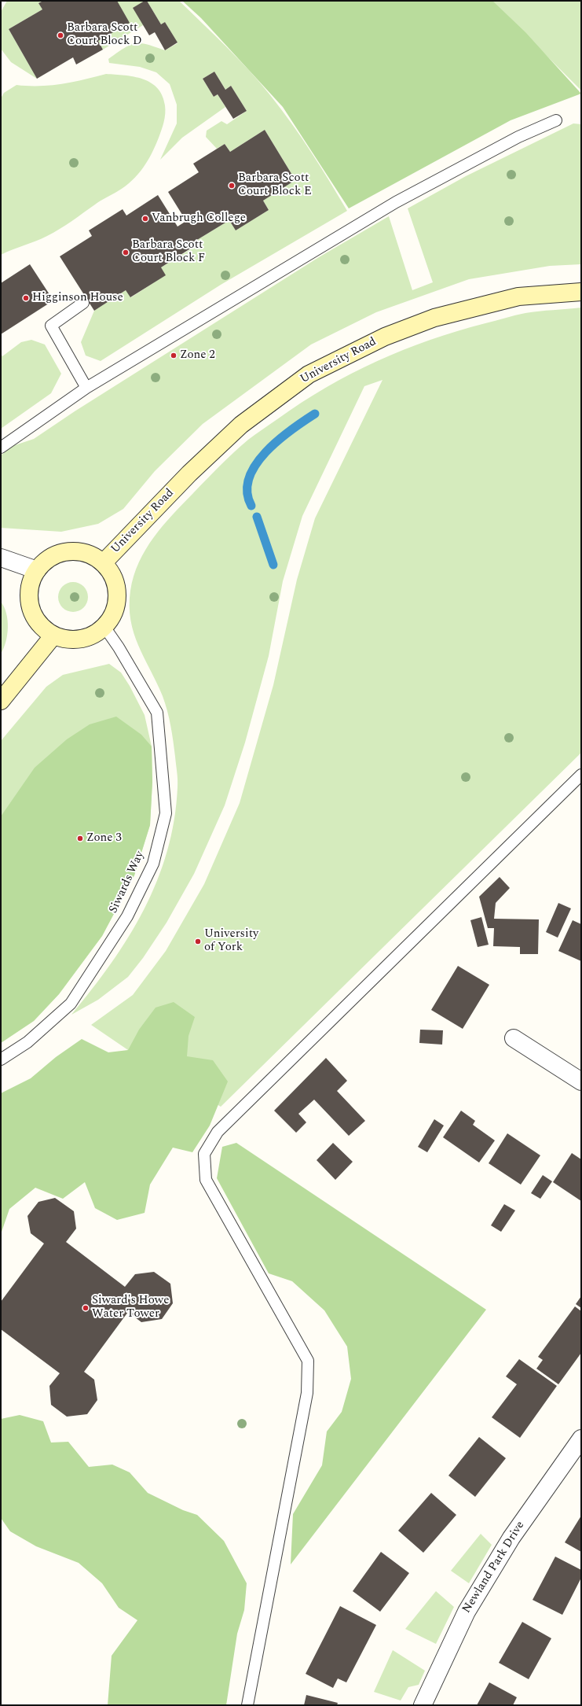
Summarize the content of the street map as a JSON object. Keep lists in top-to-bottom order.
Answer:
{
  "streets": {
    "street": ["University Road", "Newland Park Drive"],
    "lane": ["Siwards Way"]
  },
  "crossings": [
    ["University Road", "Siwards Way"]
  ],
  "places": [
    "Barbara Scott Court Block D",
    "Barbara Scott Court Block E",
    "Vanbrugh College",
    "Barbara Scott Court Block F",
    "Higginson House",
    "Zone 2",
    "Zone 3",
    "University of York",
    "Siward's Howe Water Tower"
  ]
}
